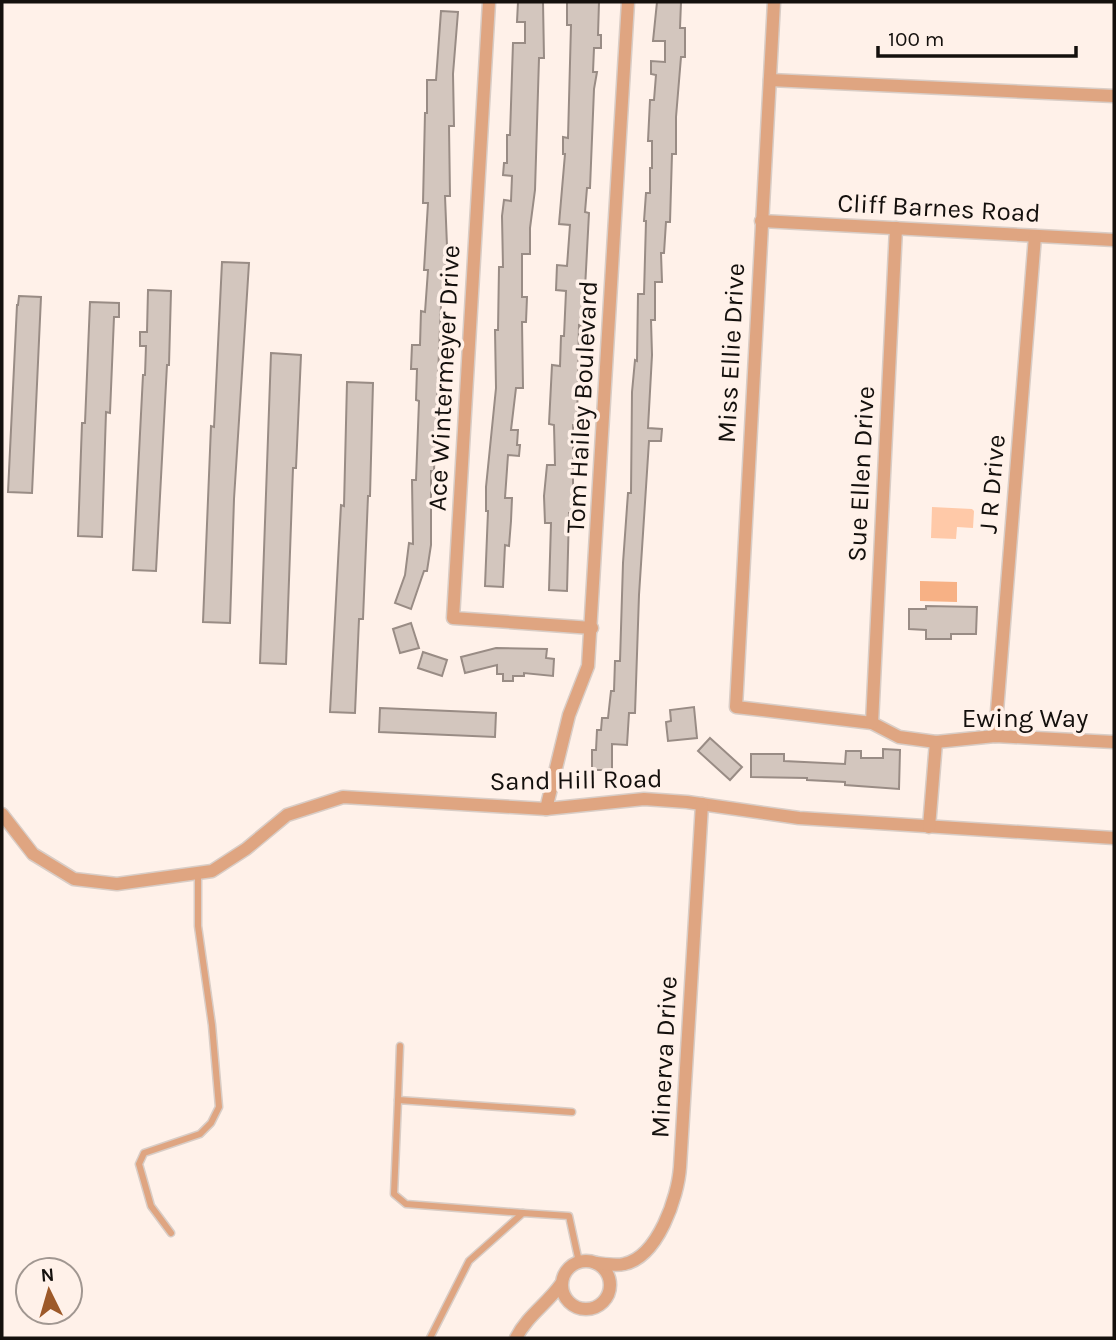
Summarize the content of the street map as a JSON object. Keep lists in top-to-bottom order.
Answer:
{
  "streets": {
    "street": [
      "Cliff Barnes Road",
      "Miss Ellie Drive",
      "Ace Wintermeyer Drive",
      "Tom Hailey Boulevard",
      "Sue Ellen Drive",
      "J R Drive",
      "Ewing Way",
      "Sand Hill Road",
      "Minerva Drive"
    ]
  },
  "crossings": [
    ["Cliff Barnes Road", "Miss Ellie Drive"],
    ["Cliff Barnes Road", "Sue Ellen Drive"],
    ["Cliff Barnes Road", "J R Drive"],
    ["Miss Ellie Drive", "Ewing Way"],
    ["Ace Wintermeyer Drive", "Tom Hailey Boulevard"],
    ["Tom Hailey Boulevard", "Sand Hill Road"],
    ["Sue Ellen Drive", "Ewing Way"],
    ["J R Drive", "Ewing Way"],
    ["Ewing Way", "Sand Hill Road"],
    ["Sand Hill Road", "Minerva Drive"]
  ],
  "scale_bar": "100 m",
  "north": "top"
}
